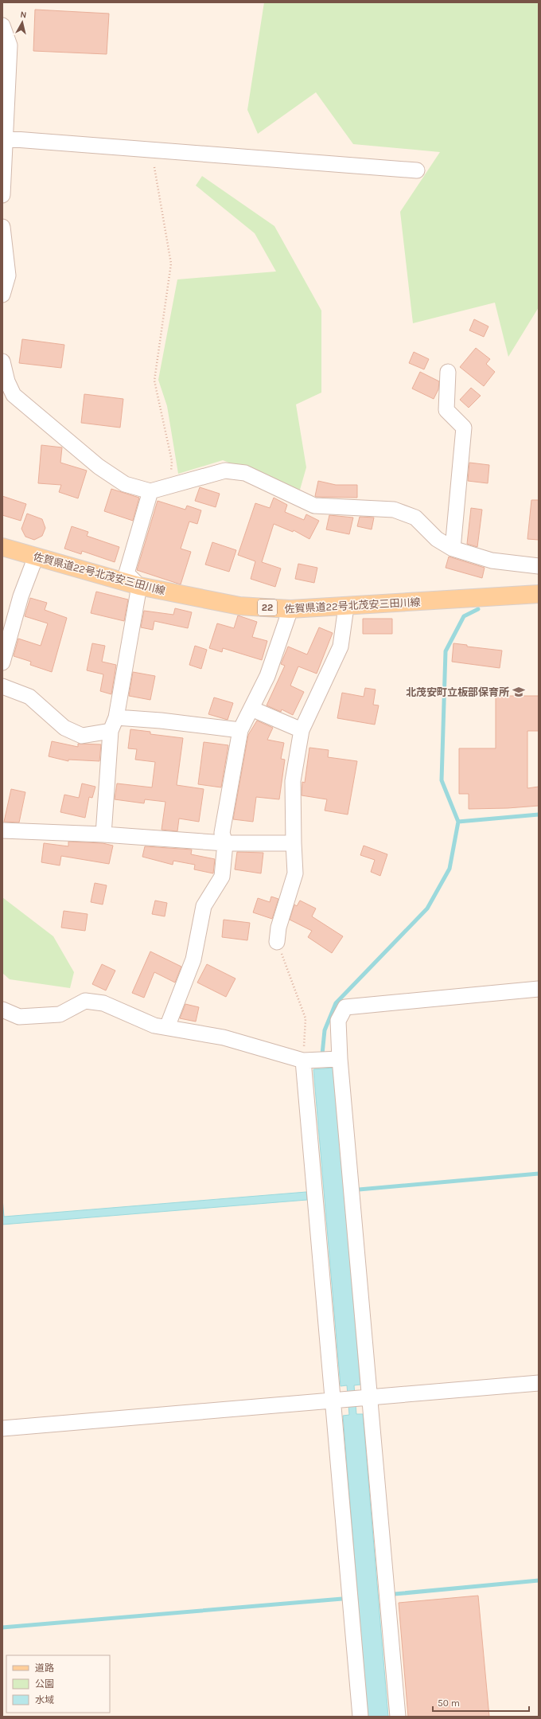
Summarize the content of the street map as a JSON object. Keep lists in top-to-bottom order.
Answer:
{
  "streets": {
    "main road": ["佐賀県道22号北茂安三田川線", "22"]
  },
  "places": {
    "school or university": ["北茂安町立板部保育所"]
  },
  "legend": ["道路", "公園", "水域"],
  "scale_bar": "50 m",
  "north": "top"
}
